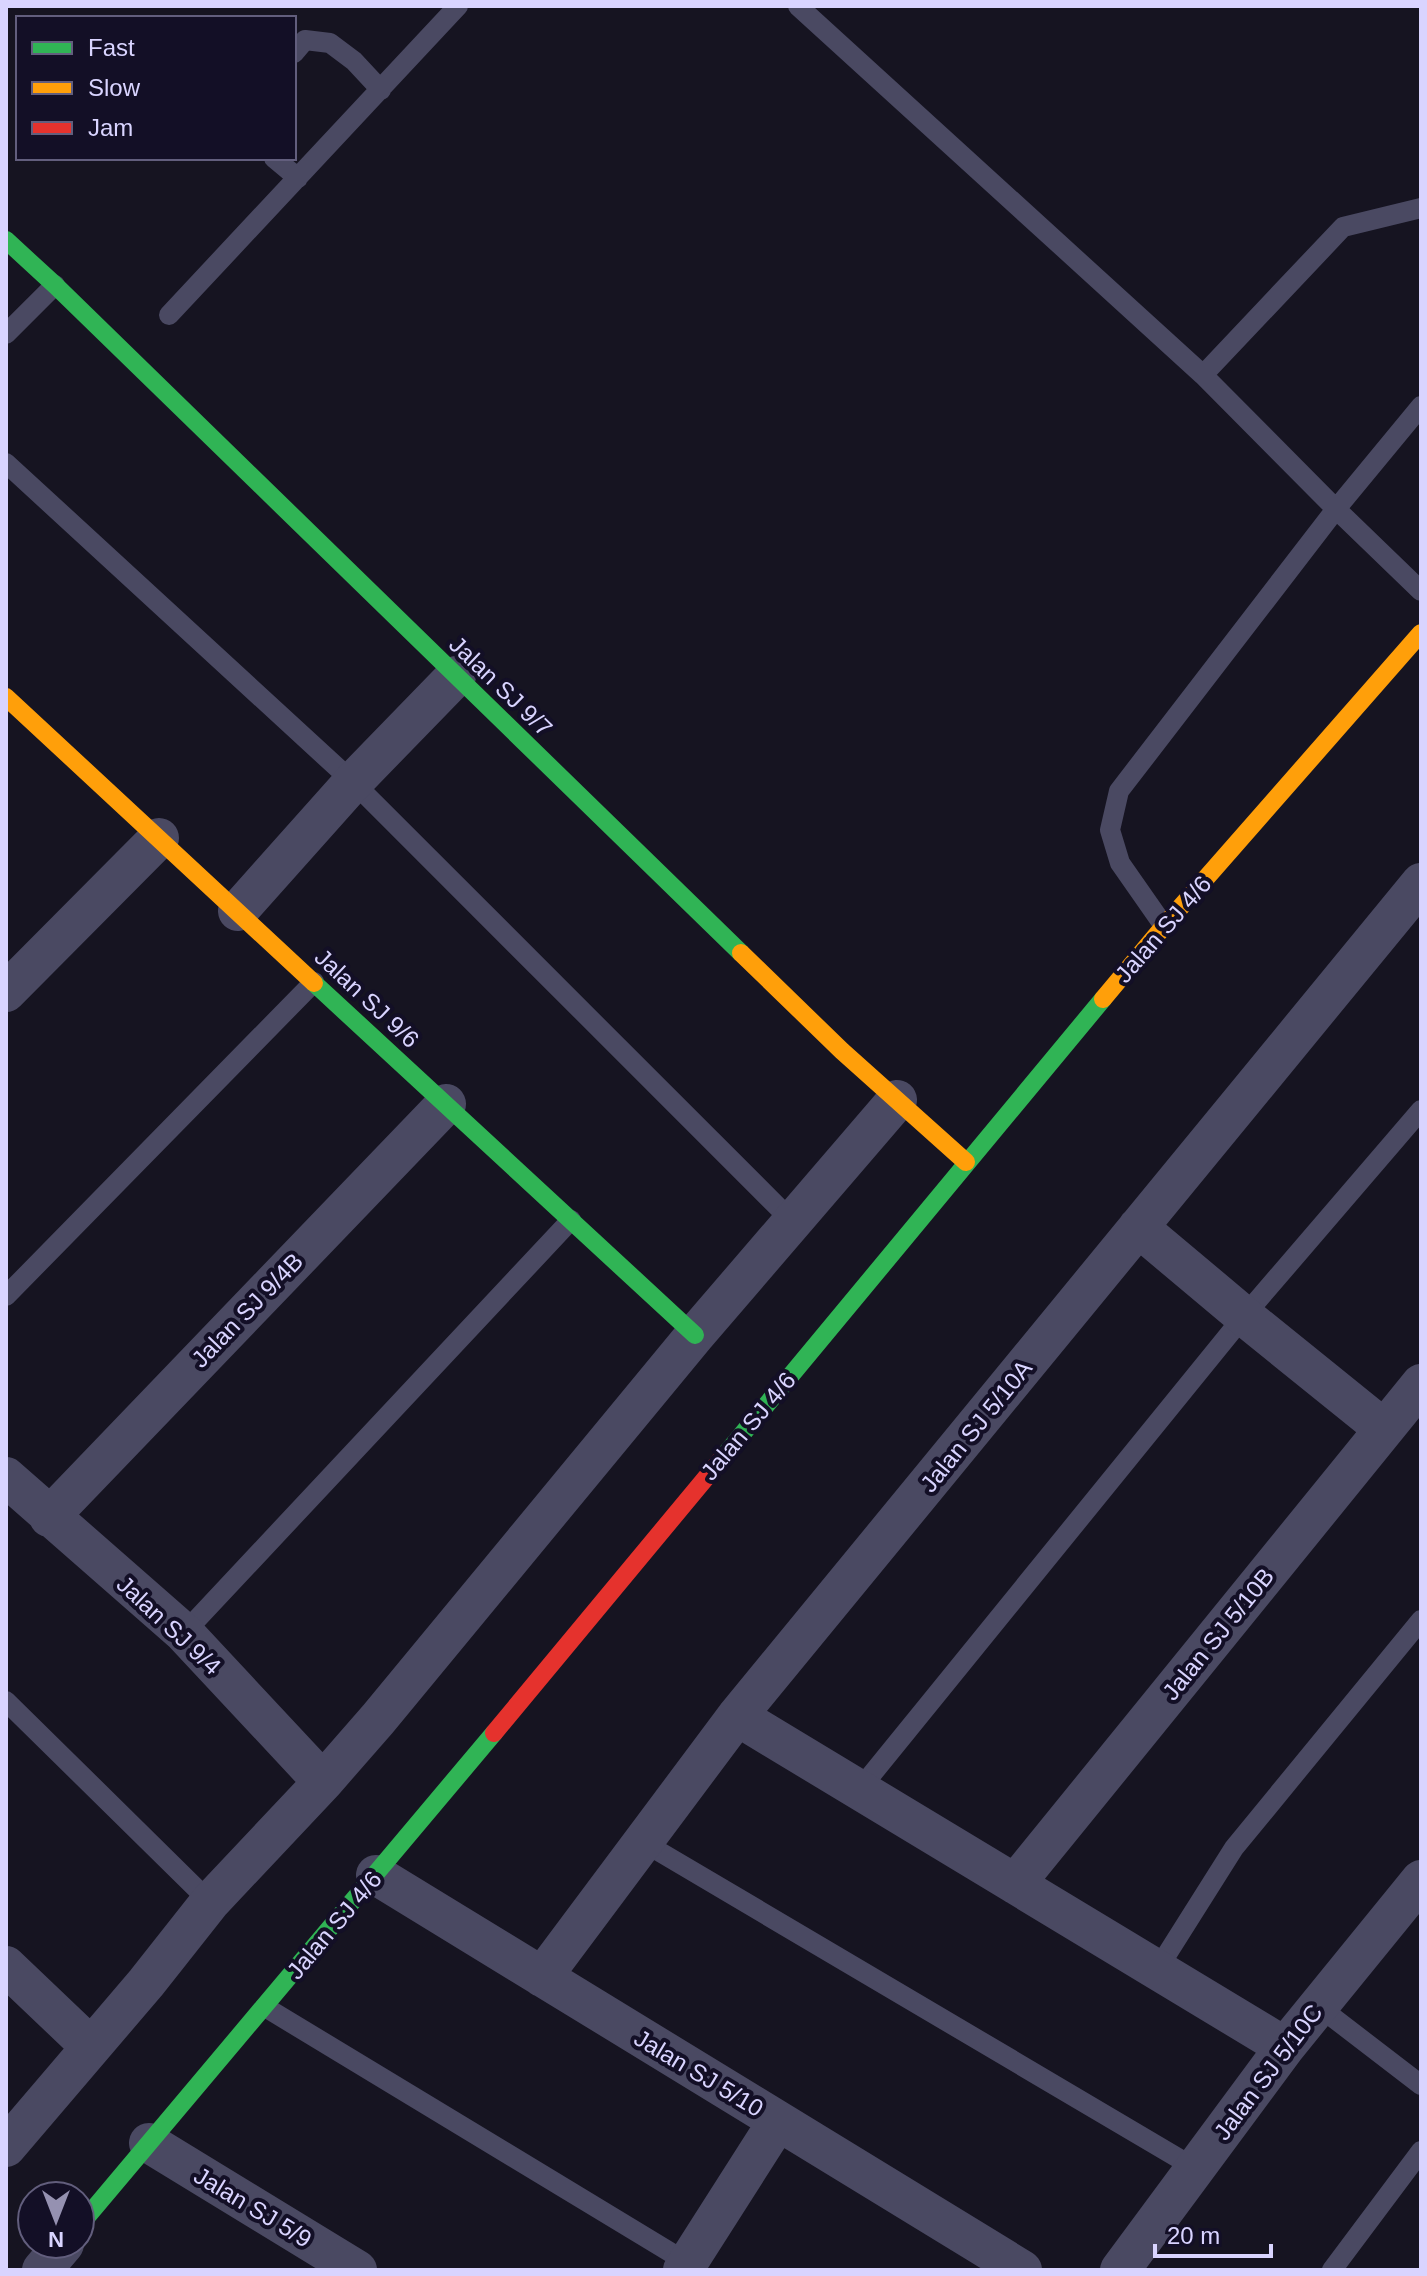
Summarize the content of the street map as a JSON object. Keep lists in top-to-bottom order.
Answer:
{
  "streets": {
    "street": [
      "Jalan SJ 9/7",
      "Jalan SJ 4/6",
      "Jalan SJ 9/6",
      "Jalan SJ 9/4B",
      "Jalan SJ 5/10A",
      "Jalan SJ 9/4",
      "Jalan SJ 5/10B",
      "Jalan SJ 5/10C",
      "Jalan SJ 5/10",
      "Jalan SJ 5/9"
    ]
  },
  "crossings": [
    ["Jalan SJ 9/7", "Jalan SJ 4/6"],
    ["Jalan SJ 4/6", "Jalan SJ 5/10"],
    ["Jalan SJ 4/6", "Jalan SJ 5/9"],
    ["Jalan SJ 9/6", "Jalan SJ 9/4B"],
    ["Jalan SJ 9/4B", "Jalan SJ 9/4"],
    ["Jalan SJ 5/10A", "Jalan SJ 5/10"]
  ],
  "legend": ["Fast", "Slow", "Jam"],
  "scale_bar": "20 m",
  "north": "bottom"
}
